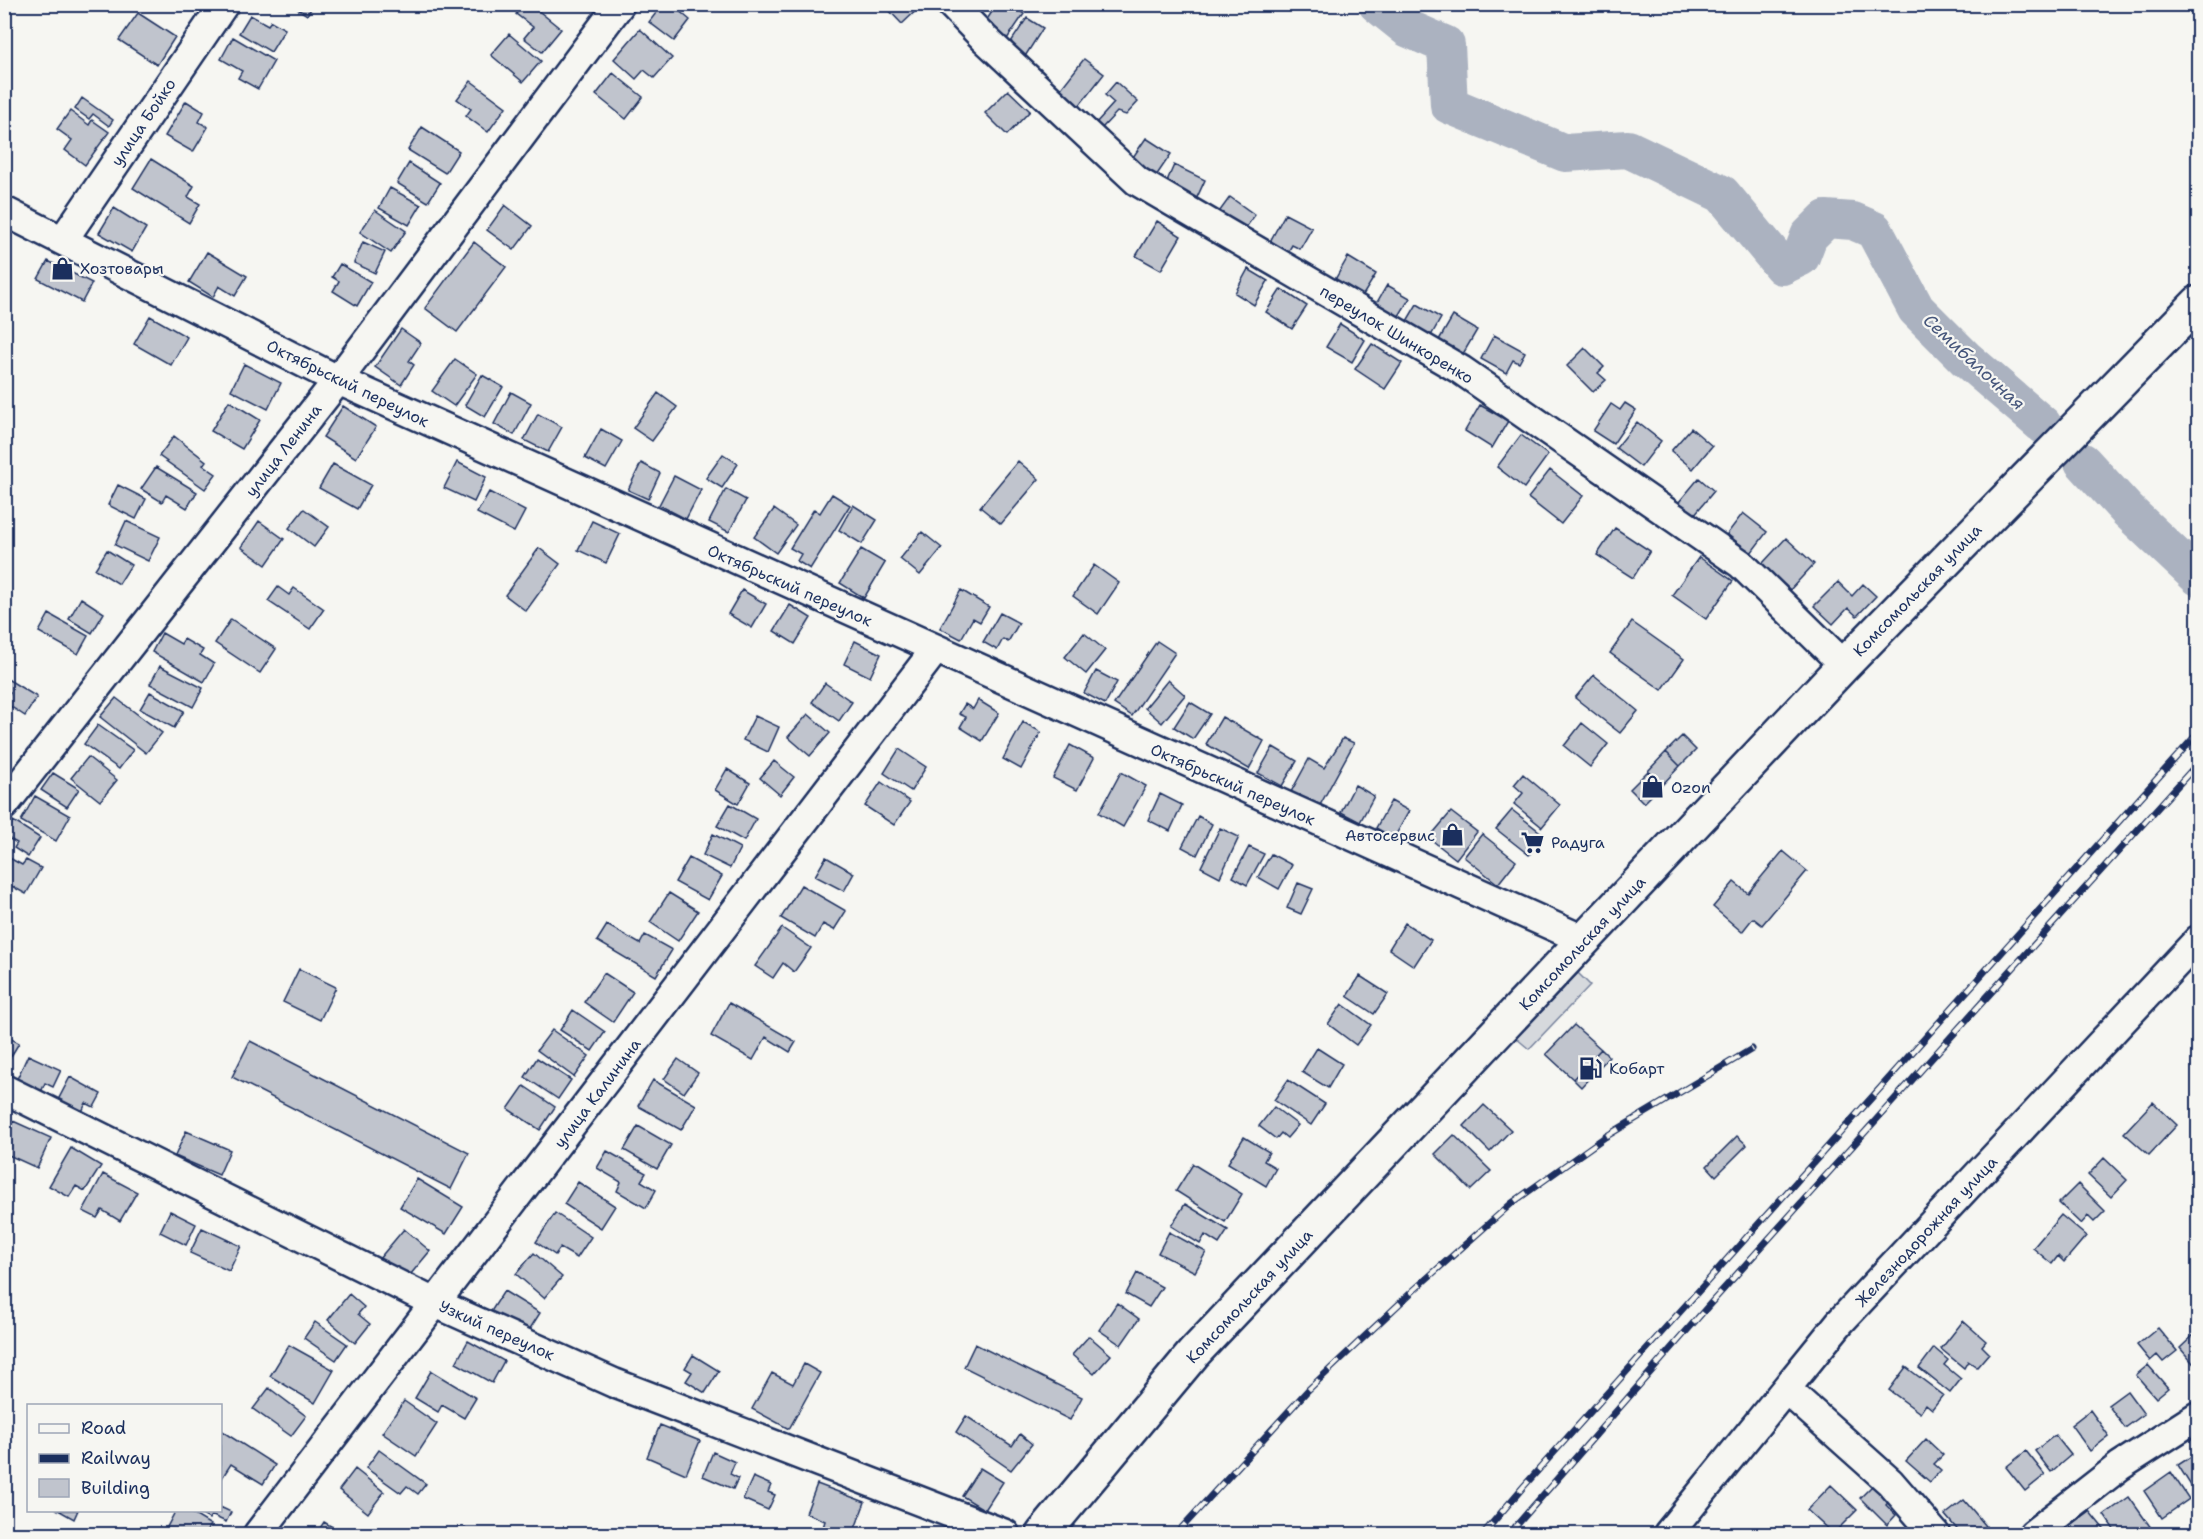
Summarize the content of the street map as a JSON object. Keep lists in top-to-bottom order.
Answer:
{
  "streets": {
    "main road": ["Комсомольская улица"],
    "street": [
      "улица Бойко",
      "переулок Шинкоренко",
      "Октябрьский переулок",
      "улица Ленина",
      "улица Калинина",
      "Железнодорожная улица",
      "Узкий переулок"
    ]
  },
  "crossings": [
    ["улица Бойко", "Октябрьский переулок"],
    ["переулок Шинкоренко", "Комсомольская улица"],
    ["Октябрьский переулок", "улица Ленина"],
    ["Октябрьский переулок", "Комсомольская улица"],
    ["Октябрьский переулок", "улица Калинина"],
    ["улица Калинина", "Узкий переулок"]
  ],
  "water": ["Семибалочная"],
  "places": {
    "shop": ["Хозтовары", "Ozon", "Автосервис"],
    "supermarket": ["Радуга"],
    "fuel station": ["Кобарт"]
  },
  "legend": ["Road", "Railway", "Building"]
}
